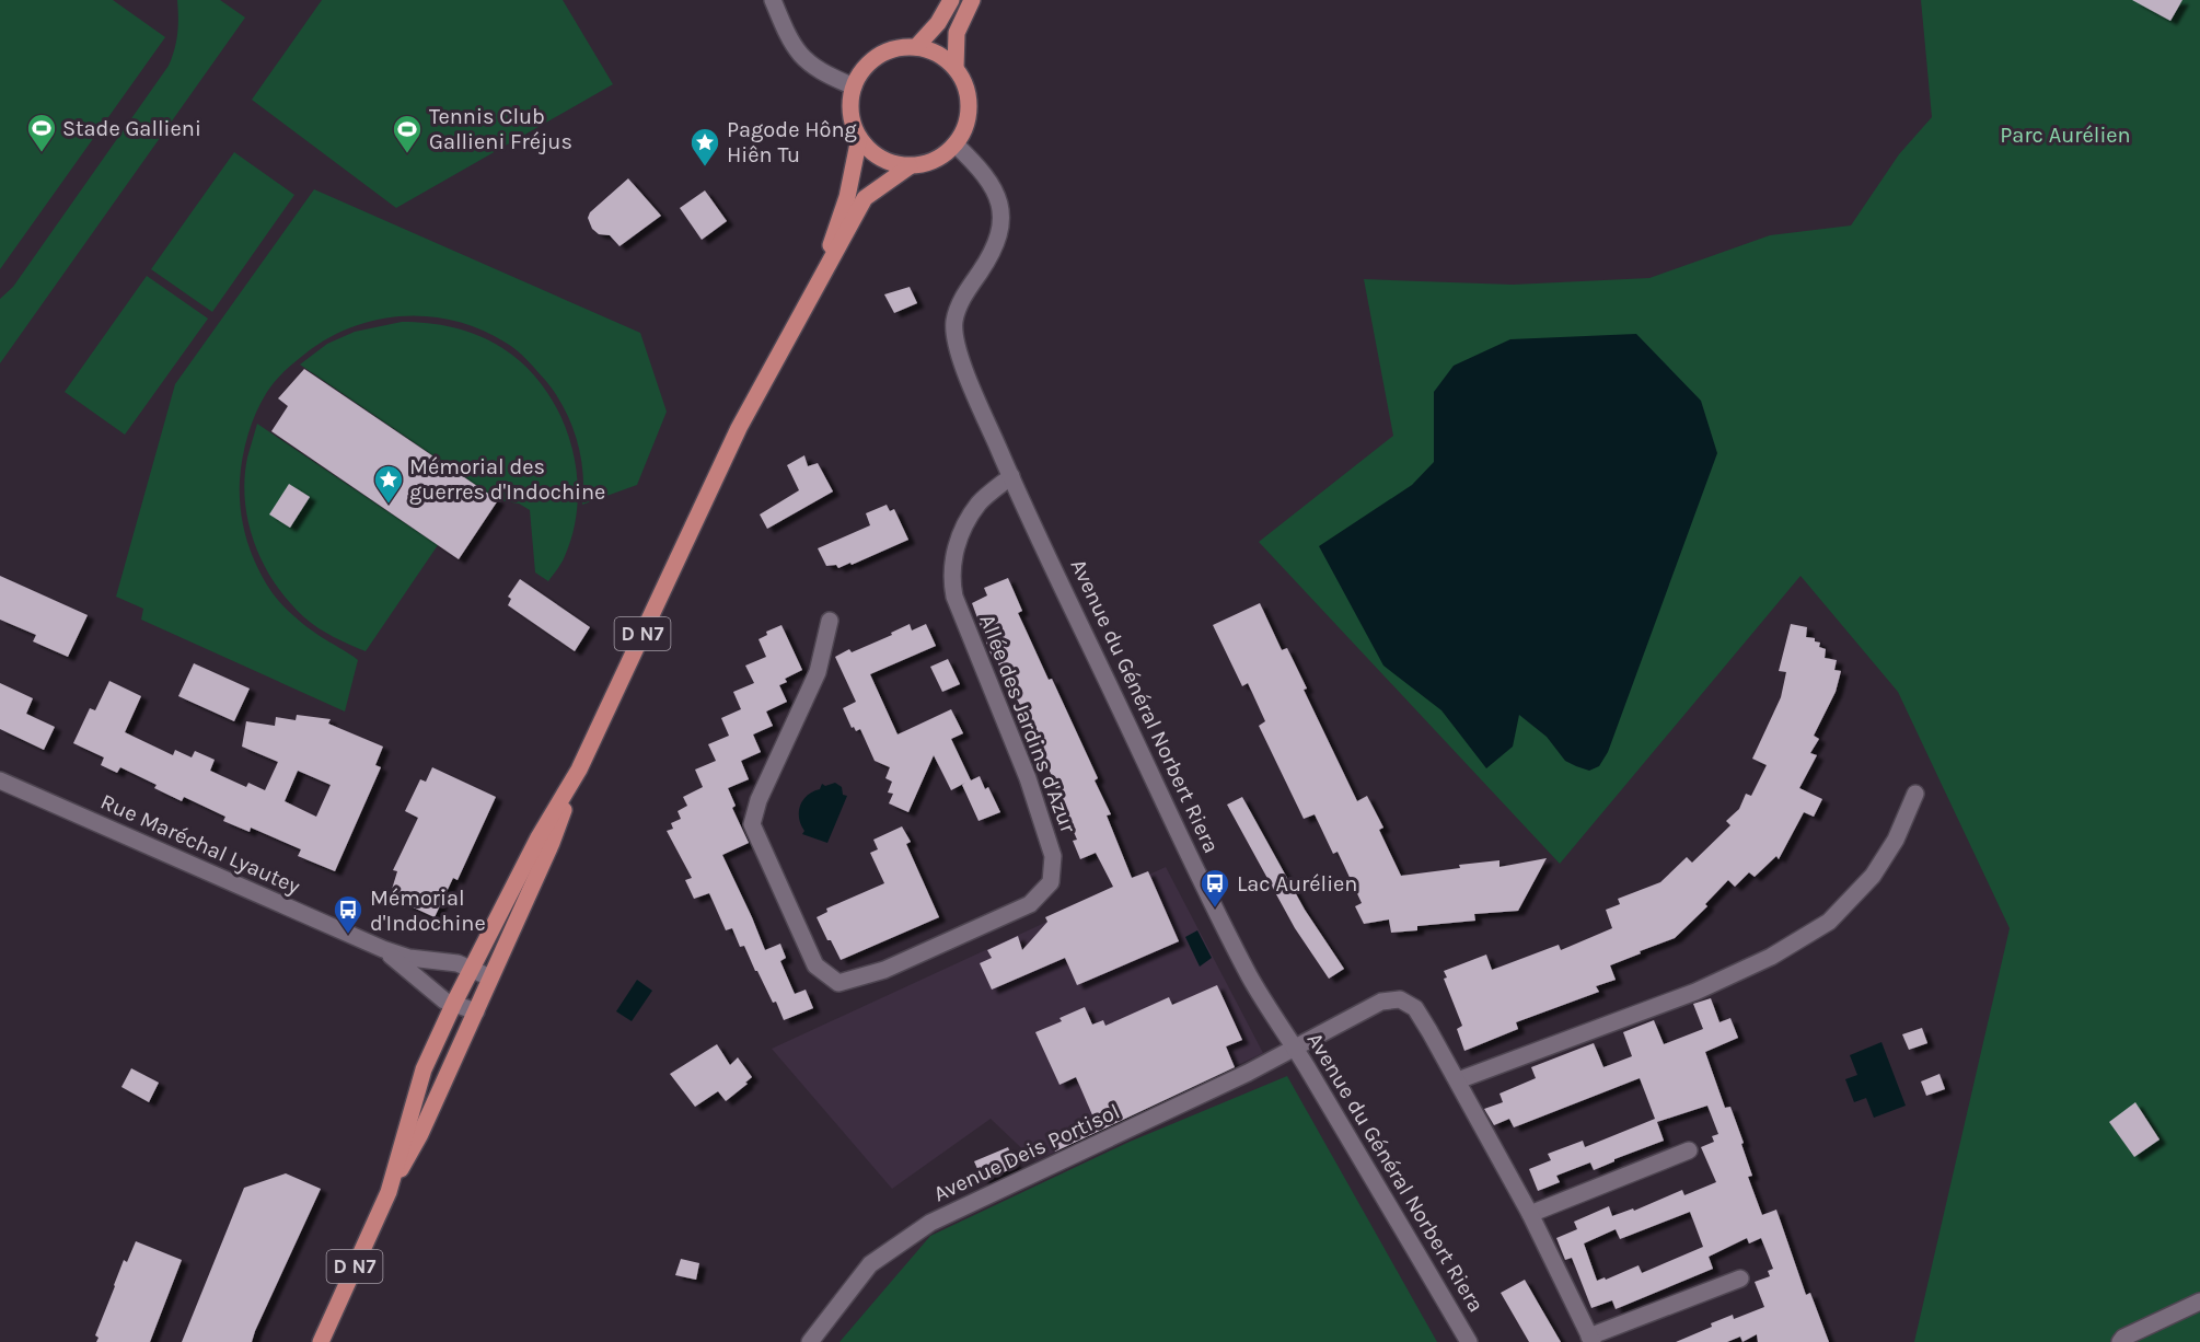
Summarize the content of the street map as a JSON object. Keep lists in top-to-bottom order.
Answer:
{
  "streets": {
    "main road": ["D N7"],
    "street": [
      "Avenue du Général Norbert Riera",
      "Allée des Jardins d'Azur",
      "Rue Maréchal Lyautey",
      "Avenue Deis Portisol"
    ]
  },
  "crossings": [
    ["D N7", "Avenue du Général Norbert Riera"],
    ["Avenue du Général Norbert Riera", "Allée des Jardins d'Azur"],
    ["Avenue du Général Norbert Riera", "Avenue Deis Portisol"]
  ],
  "parks": ["Parc Aurélien"],
  "places": {
    "sports": ["Stade Gallieni", "Tennis Club Gallieni Fréjus"],
    "place": ["Pagode Hông Hiên Tu", "Mémorial des guerres d'Indochine"],
    "bus stop": ["Lac Aurélien", "Mémorial d'Indochine"]
  }
}
